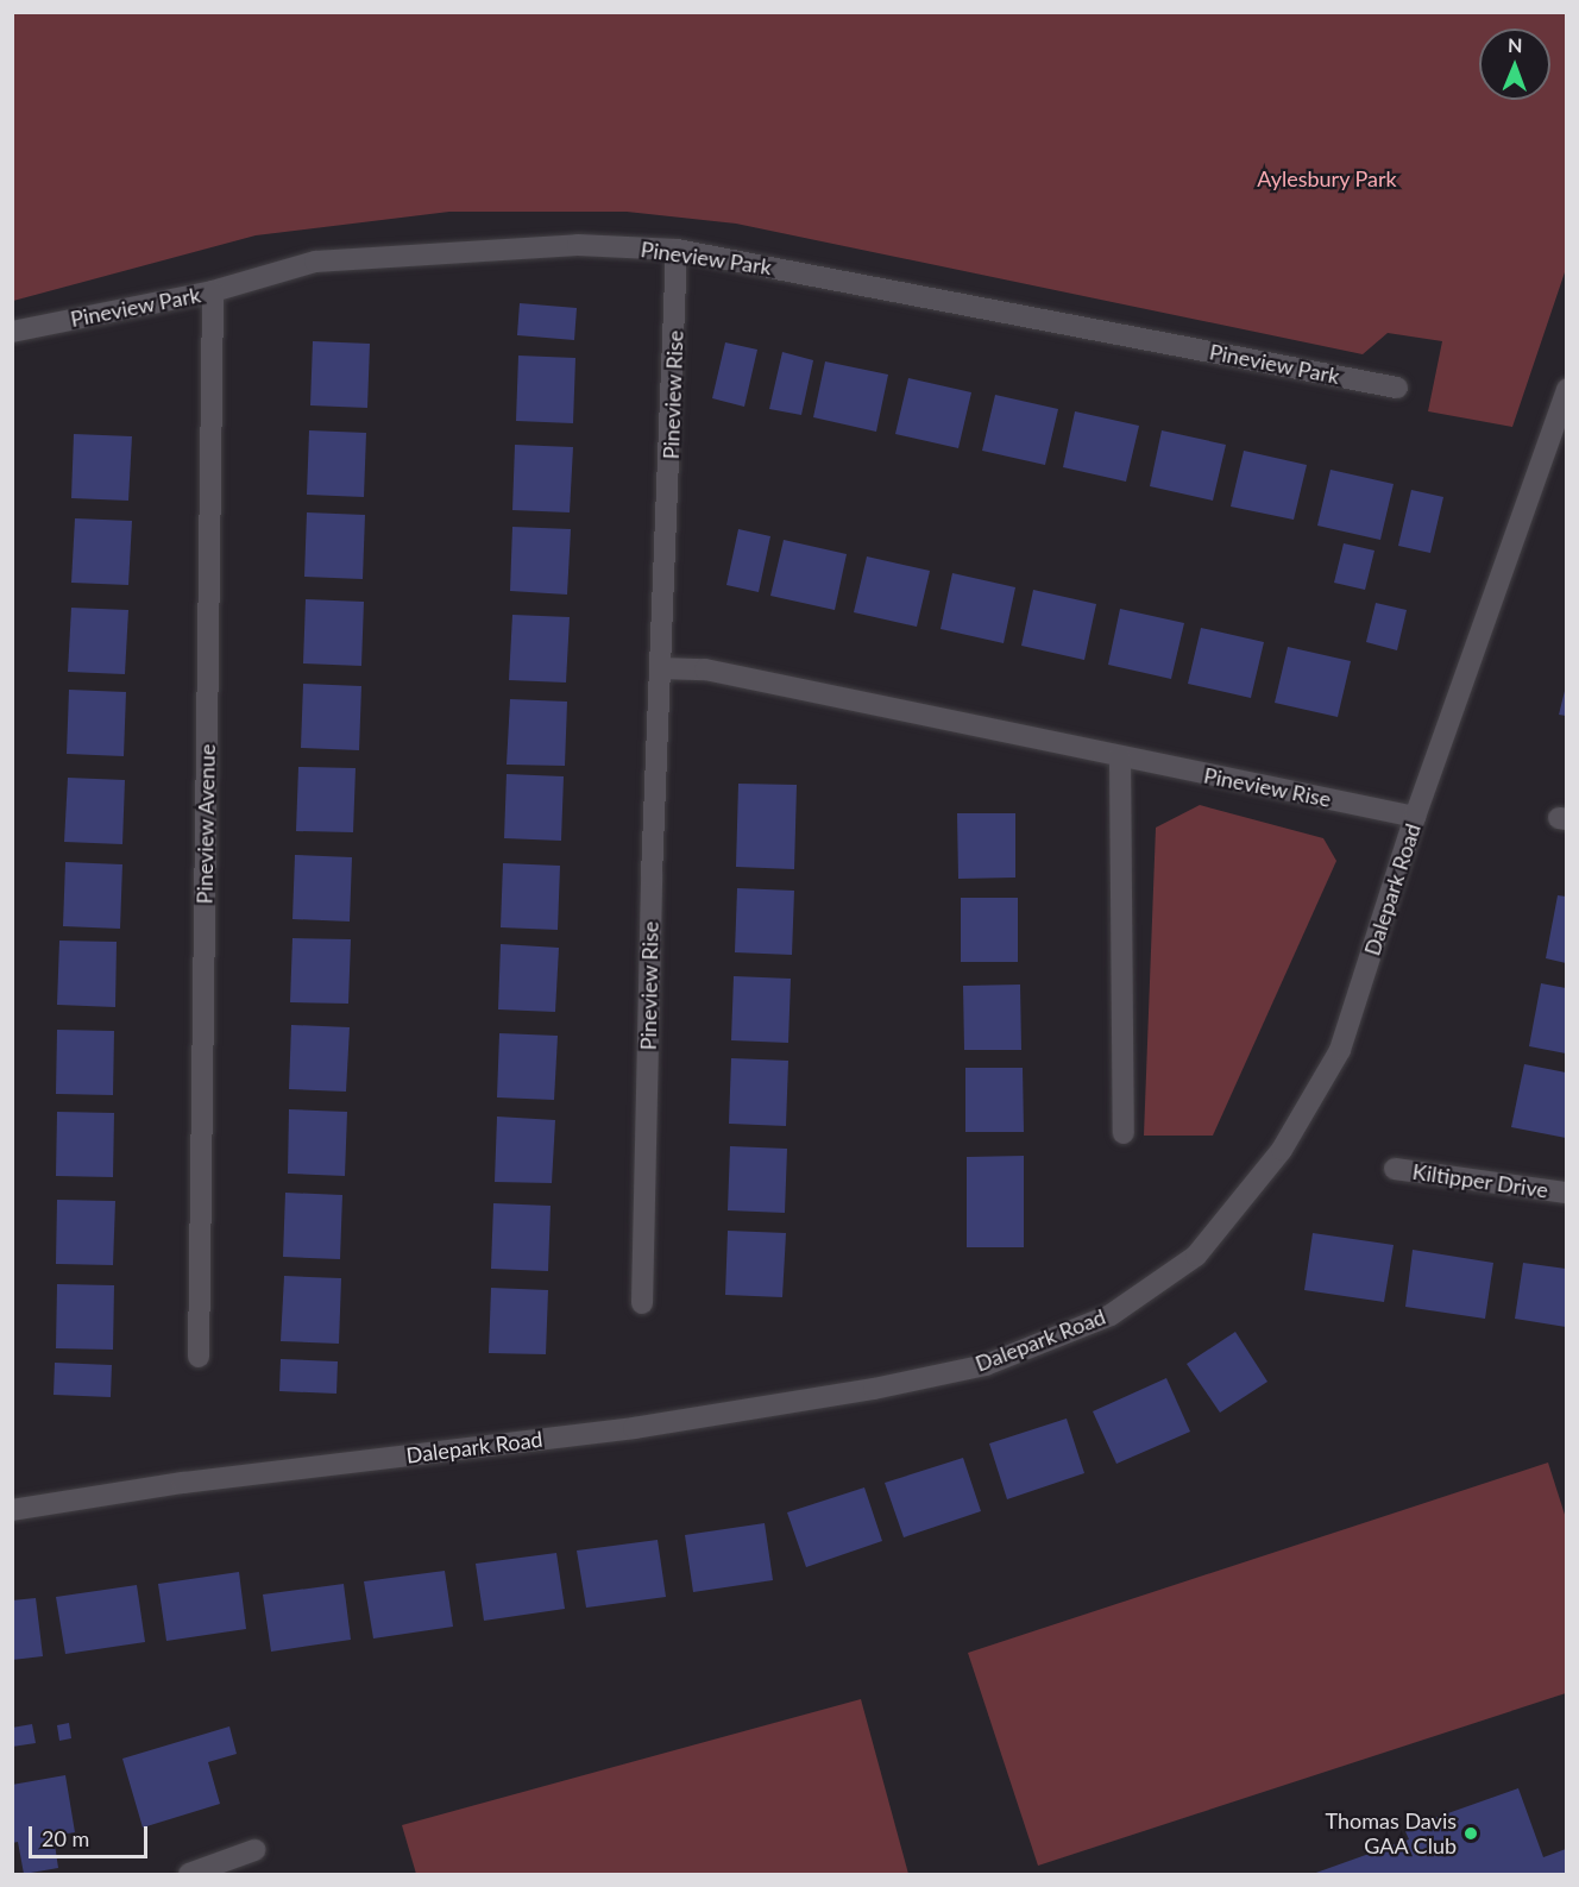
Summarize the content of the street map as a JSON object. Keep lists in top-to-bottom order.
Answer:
{
  "streets": {
    "street": [
      "Pineview Park",
      "Pineview Rise",
      "Pineview Avenue",
      "Dalepark Road",
      "Kiltipper Drive"
    ]
  },
  "crossings": [
    ["Pineview Park", "Pineview Rise"],
    ["Pineview Park", "Pineview Avenue"],
    ["Pineview Rise", "Dalepark Road"]
  ],
  "parks": ["Aylesbury Park"],
  "places": ["Thomas Davis GAA Club"],
  "scale_bar": "20 m",
  "north": "top"
}
